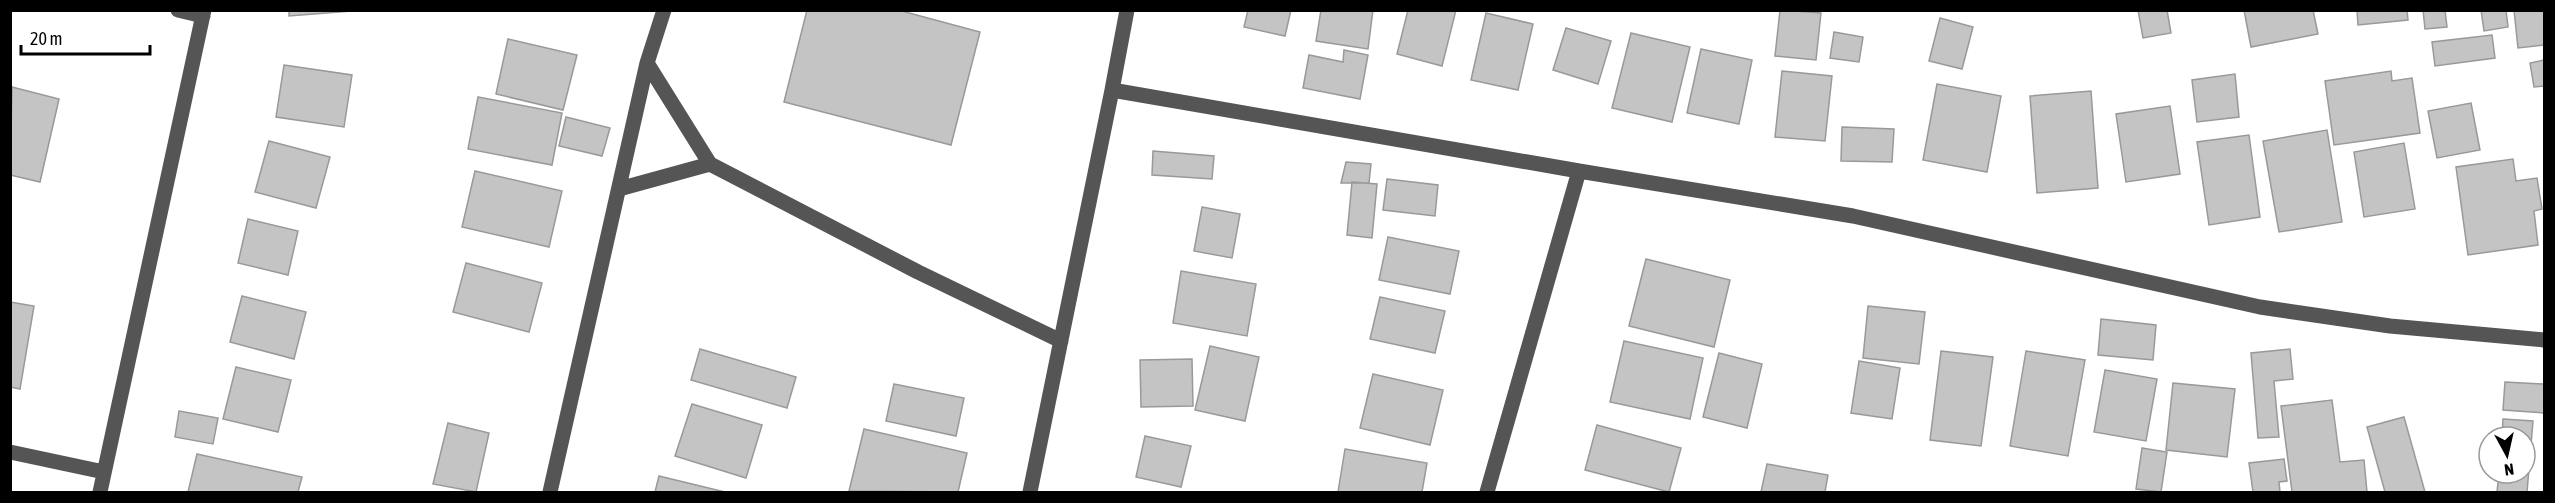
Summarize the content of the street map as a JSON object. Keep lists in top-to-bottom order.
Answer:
{
  "scale_bar": "20 m",
  "north": "bottom"
}
